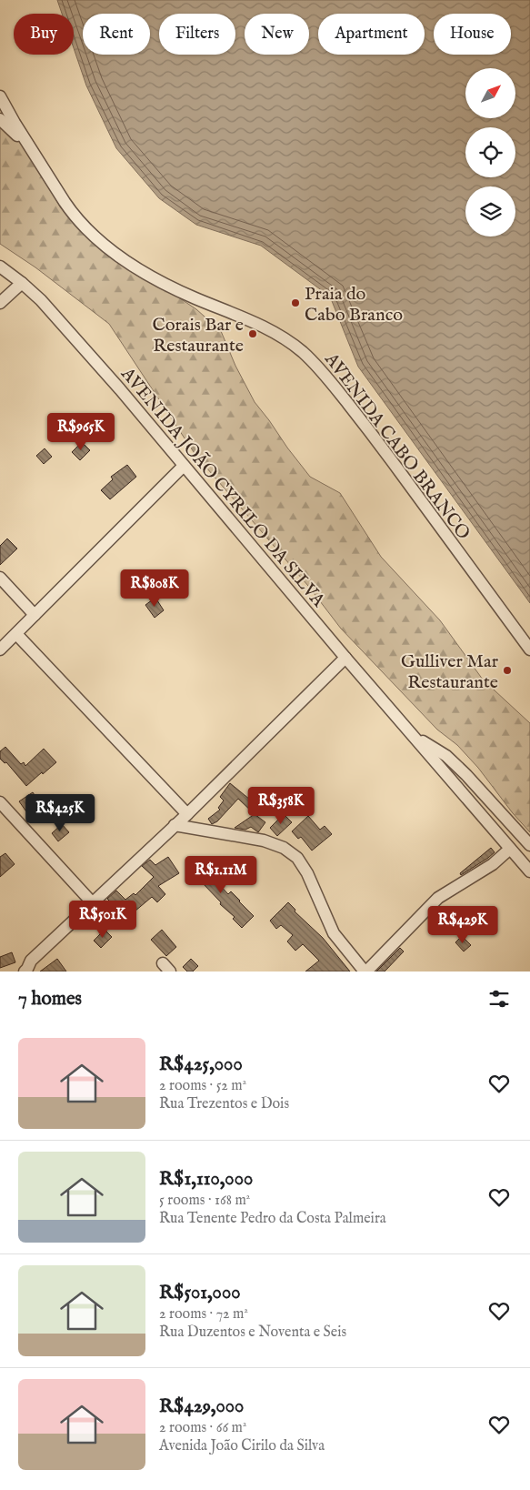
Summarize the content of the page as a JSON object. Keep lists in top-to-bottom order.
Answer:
{
  "streets": {
    "street": ["AVENIDA CABO BRANCO", "AVENIDA JOÃO CYRILO DA SILVA"]
  },
  "places": ["Praia do Cabo Branco", "Corais Bar e Restaurante", "Gulliver Mar Restaurante"],
  "north": "top right",
  "page": {
    "chip": [
      "Buy",
      "Rent",
      "Filters",
      "New",
      "Apartment",
      "House"
    ],
    "price": [
      "R$965K",
      "R$808K",
      "R$358K",
      "R$425K",
      "R$1.11M",
      "R$501K",
      "R$429K"
    ],
    "heading": "7 homes",
    "list": [
      {
        "name": "R$425,000",
        "note": "2 rooms · 52 m² · Rua Trezentos e Dois"
      },
      {
        "name": "R$1,110,000",
        "note": "5 rooms · 168 m² · Rua Tenente Pedro da Costa Palmeira"
      },
      {
        "name": "R$501,000",
        "note": "2 rooms · 72 m² · Rua Duzentos e Noventa e Seis"
      },
      {
        "name": "R$429,000",
        "note": "2 rooms · 66 m² · Avenida João Cirilo da Silva"
      }
    ]
  }
}
